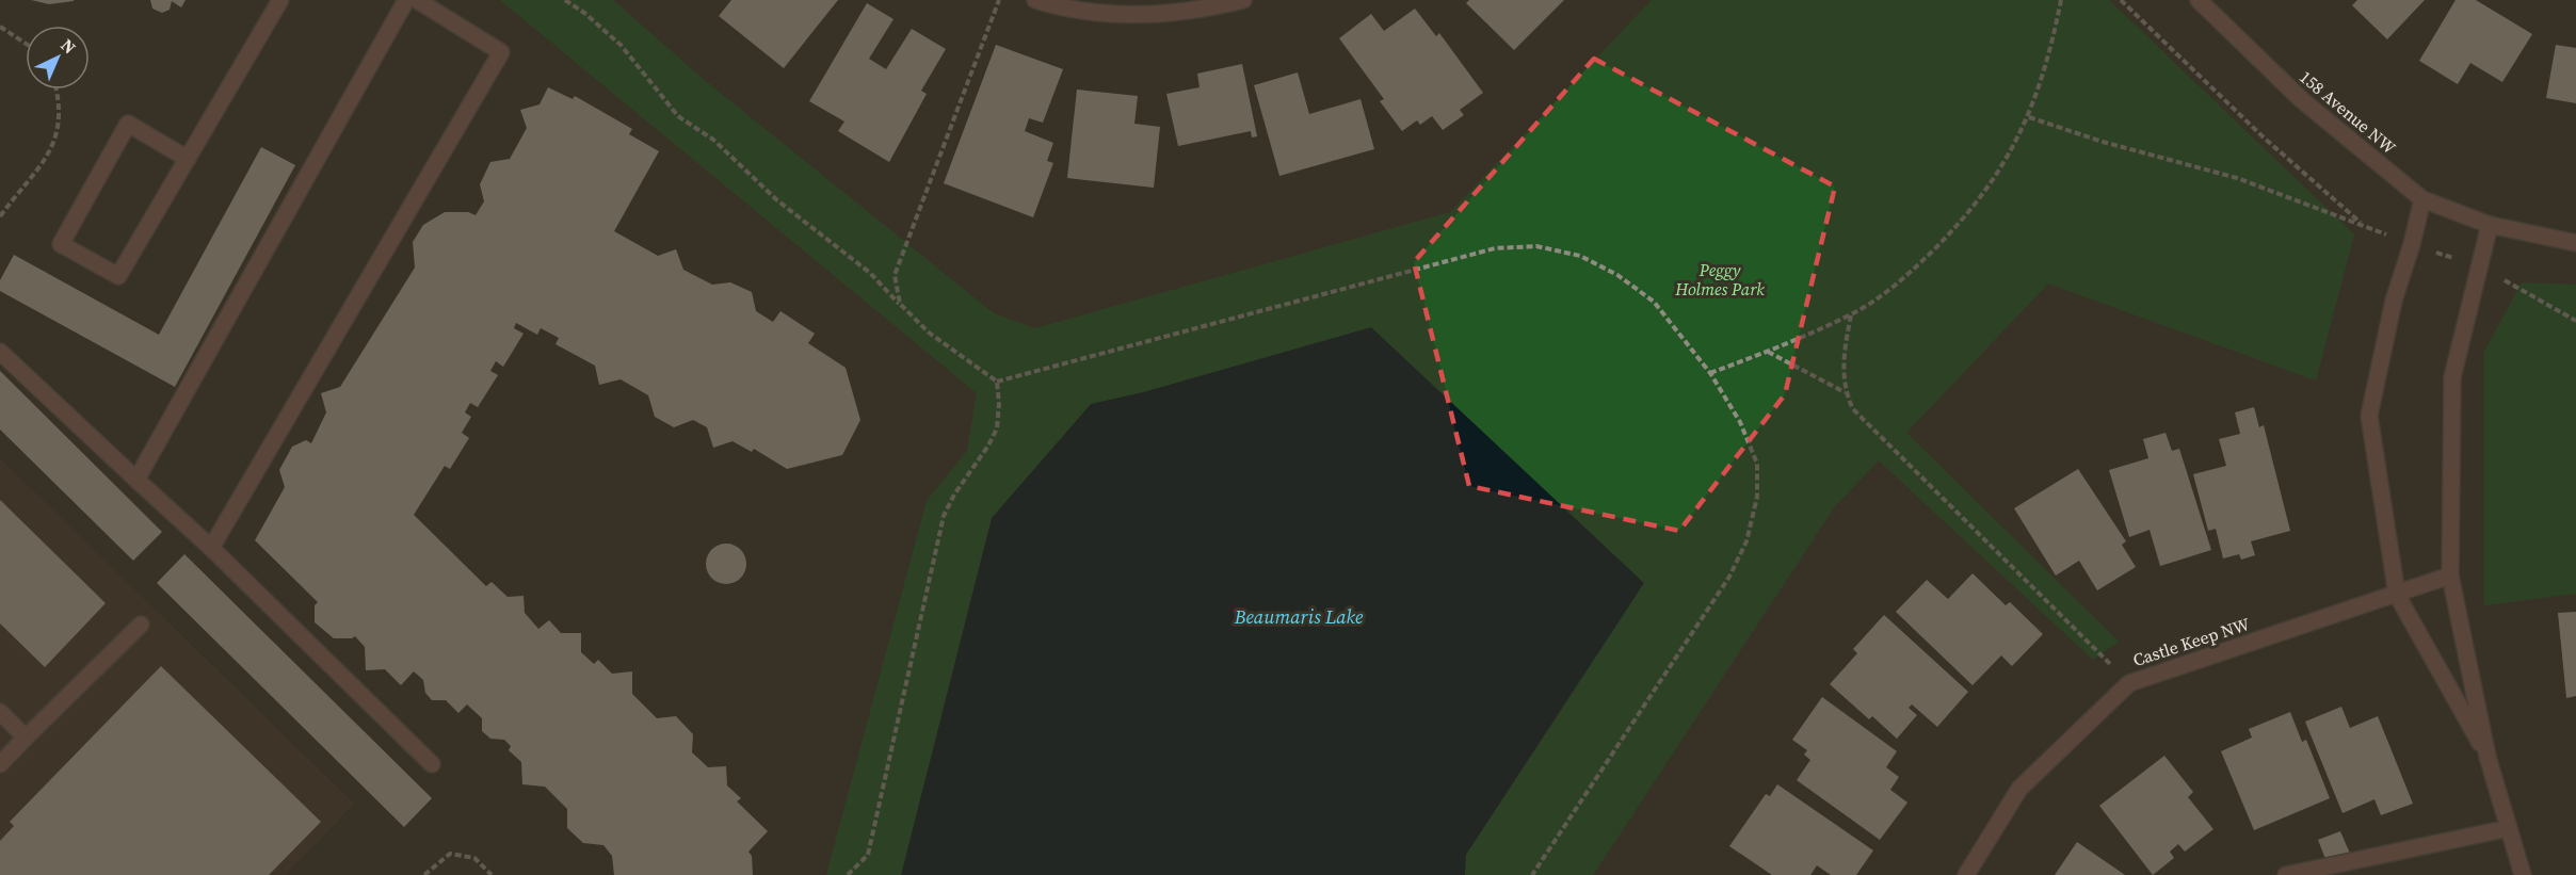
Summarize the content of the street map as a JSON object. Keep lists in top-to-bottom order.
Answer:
{
  "streets": {
    "street": ["158 Avenue NW", "Castle Keep NW"]
  },
  "water": ["Beaumaris Lake"],
  "parks": ["Peggy Holmes Park"],
  "north": "top right"
}
